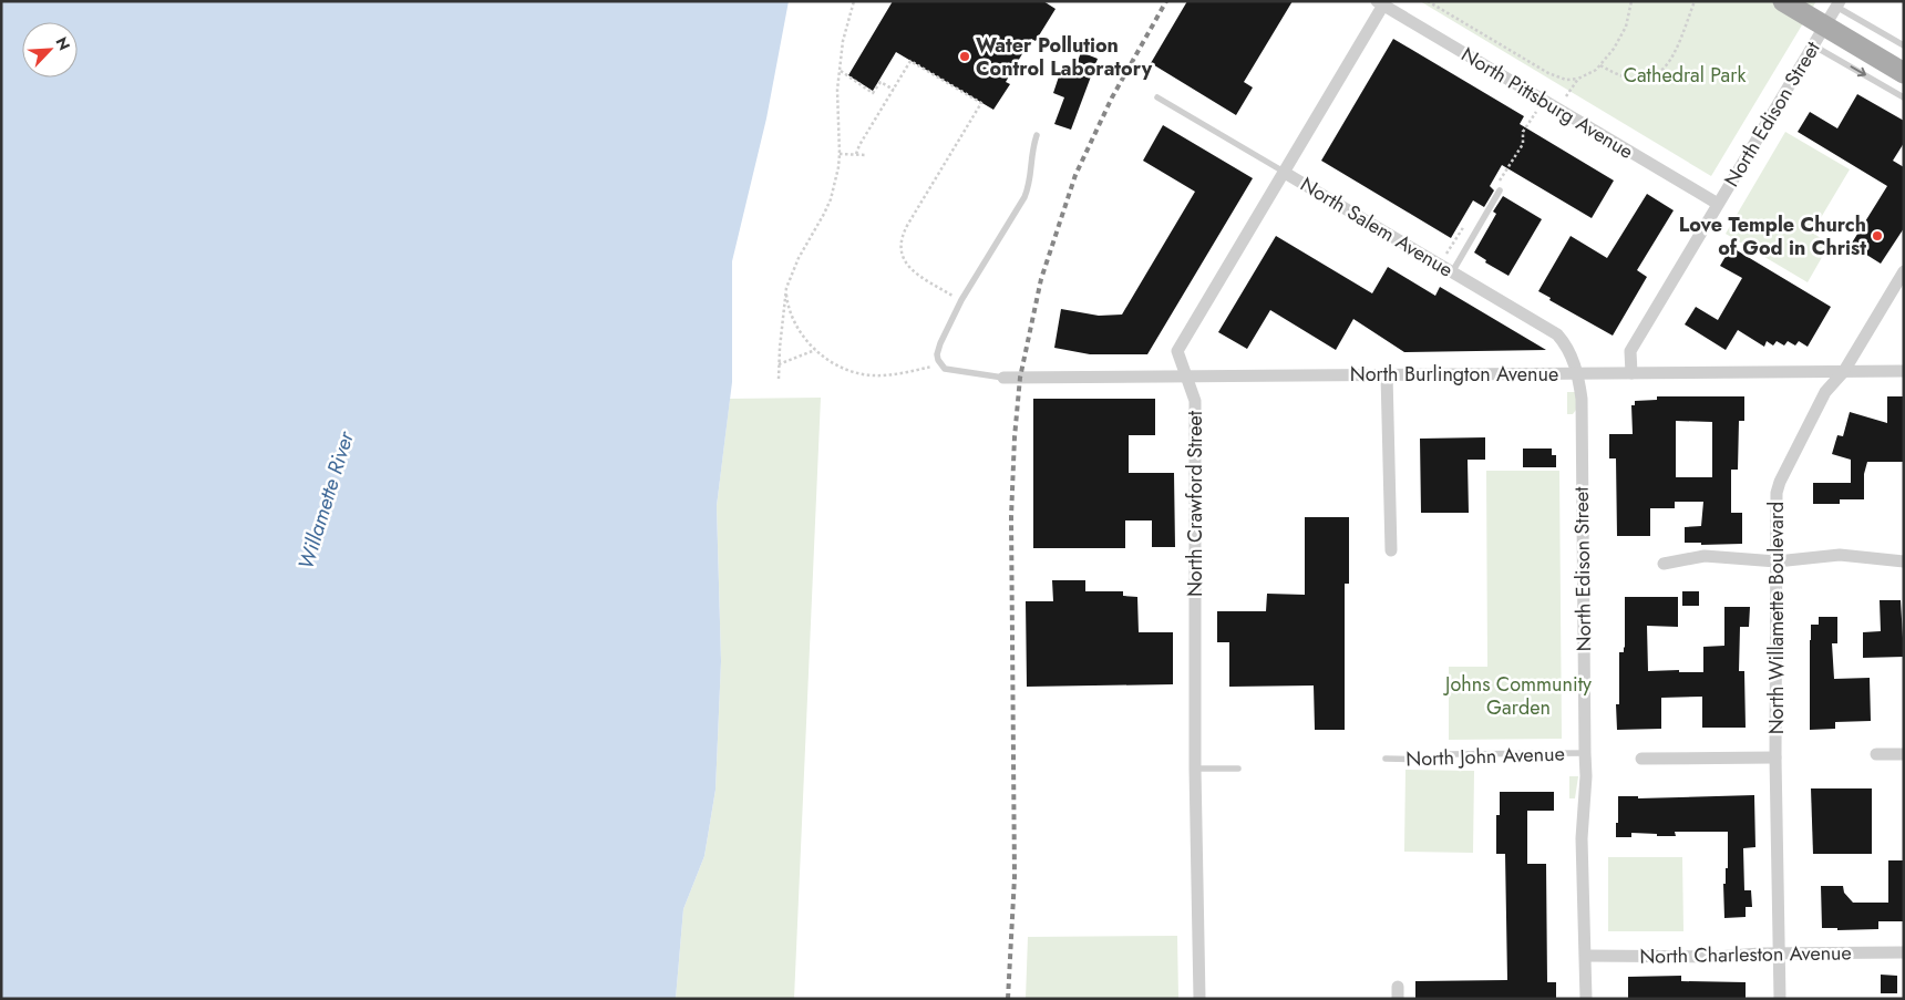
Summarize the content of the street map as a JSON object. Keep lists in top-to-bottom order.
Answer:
{
  "streets": {
    "street": [
      "North Pittsburg Avenue",
      "North Edison Street",
      "North Salem Avenue",
      "North Burlington Avenue",
      "North Crawford Street",
      "North Willamette Boulevard",
      "North Charleston Avenue"
    ],
    "lane": ["North John Avenue"]
  },
  "crossings": [
    ["North Pittsburg Avenue", "North Edison Street"],
    ["North Pittsburg Avenue", "North Crawford Street"],
    ["North Edison Street", "North Salem Avenue"],
    ["North Edison Street", "North Burlington Avenue"],
    ["North Edison Street", "North John Avenue"],
    ["North Edison Street", "North Charleston Avenue"],
    ["North Salem Avenue", "North Burlington Avenue"],
    ["North Salem Avenue", "North Crawford Street"],
    ["North Burlington Avenue", "North Crawford Street"],
    ["North Burlington Avenue", "North Willamette Boulevard"],
    ["North Willamette Boulevard", "North Charleston Avenue"]
  ],
  "water": ["Willamette River"],
  "parks": ["Cathedral Park", "Johns Community Garden"],
  "places": ["Water Pollution Control Laboratory", "Love Temple Church of God in Christ"],
  "north": "top right"
}
